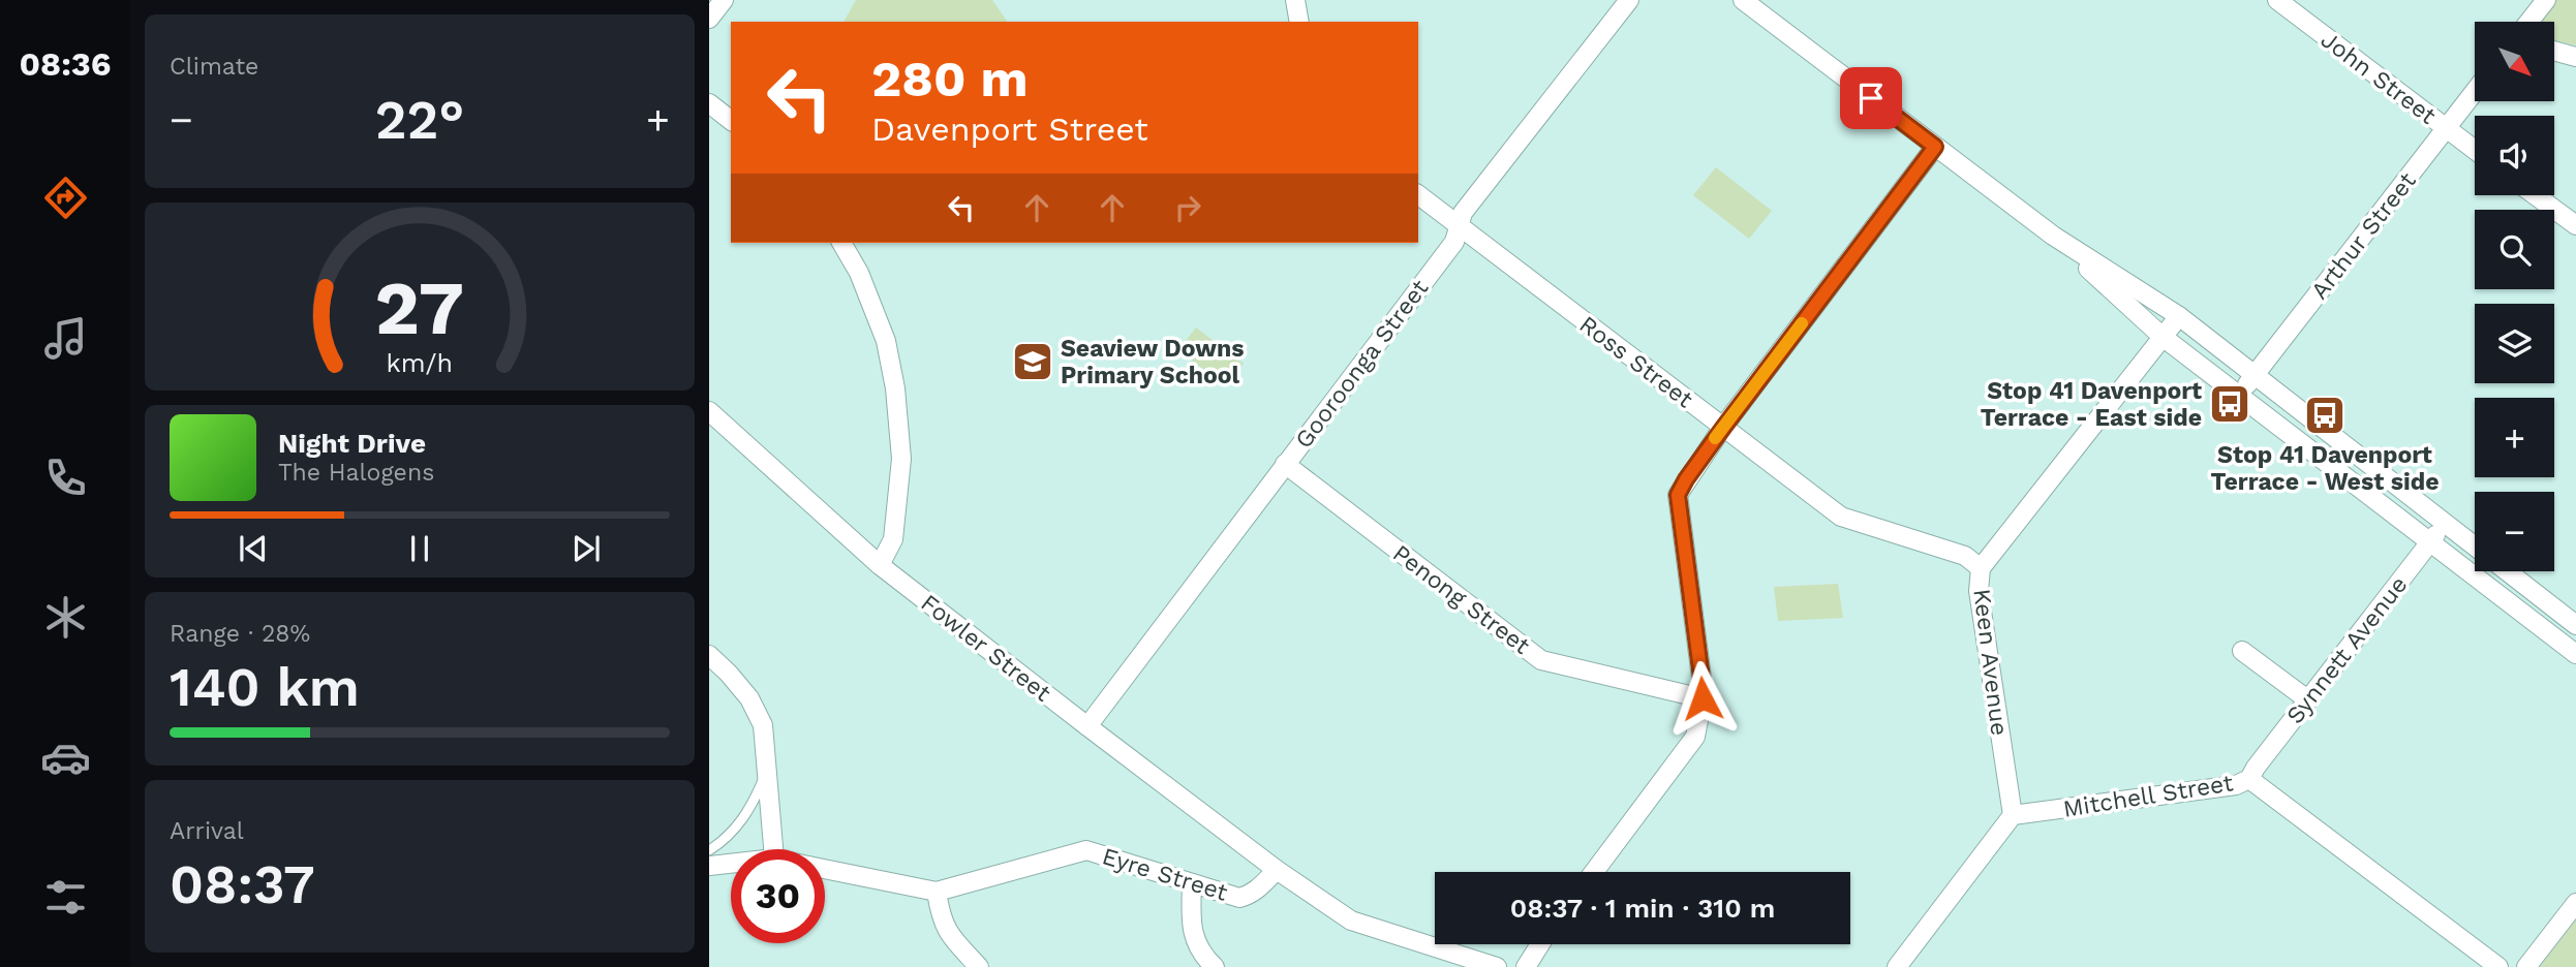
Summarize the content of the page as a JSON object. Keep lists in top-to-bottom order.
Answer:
{
  "streets": {
    "street": [
      "John Street",
      "Arthur Street",
      "Ross Street",
      "Gooroonga Street",
      "Penong Street",
      "Fowler Street",
      "Synnett Avenue",
      "Keen Avenue",
      "Mitchell Street",
      "Eyre Street"
    ]
  },
  "crossings": [
    ["John Street", "Arthur Street"],
    ["Ross Street", "Gooroonga Street"],
    ["Ross Street", "Keen Avenue"],
    ["Gooroonga Street", "Penong Street"],
    ["Gooroonga Street", "Fowler Street"],
    ["Fowler Street", "Eyre Street"],
    ["Synnett Avenue", "Mitchell Street"],
    ["Keen Avenue", "Mitchell Street"]
  ],
  "places": {
    "school or university": ["Seaview Downs Primary School"],
    "bus stop": ["Stop 41 Davenport Terrace - East side", "Stop 41 Davenport Terrace - West side"]
  },
  "north": "bottom right",
  "page": {
    "tabs": "08:36",
    "tile": [
      "Climate",
      ["Range · 28%", "140 km"],
      ["Arrival", "08:37"]
    ],
    "map_buttons": ["+", "−"],
    "turn": ["280 m", "Davenport Street"],
    "heat": ["−", "22°", "+"],
    "song": ["Night Drive", "The Halogens"],
    "limit": "30",
    "trip": "08:37 · 1 min · 310 m",
    "gauge": ["27", "km/h"]
  }
}
